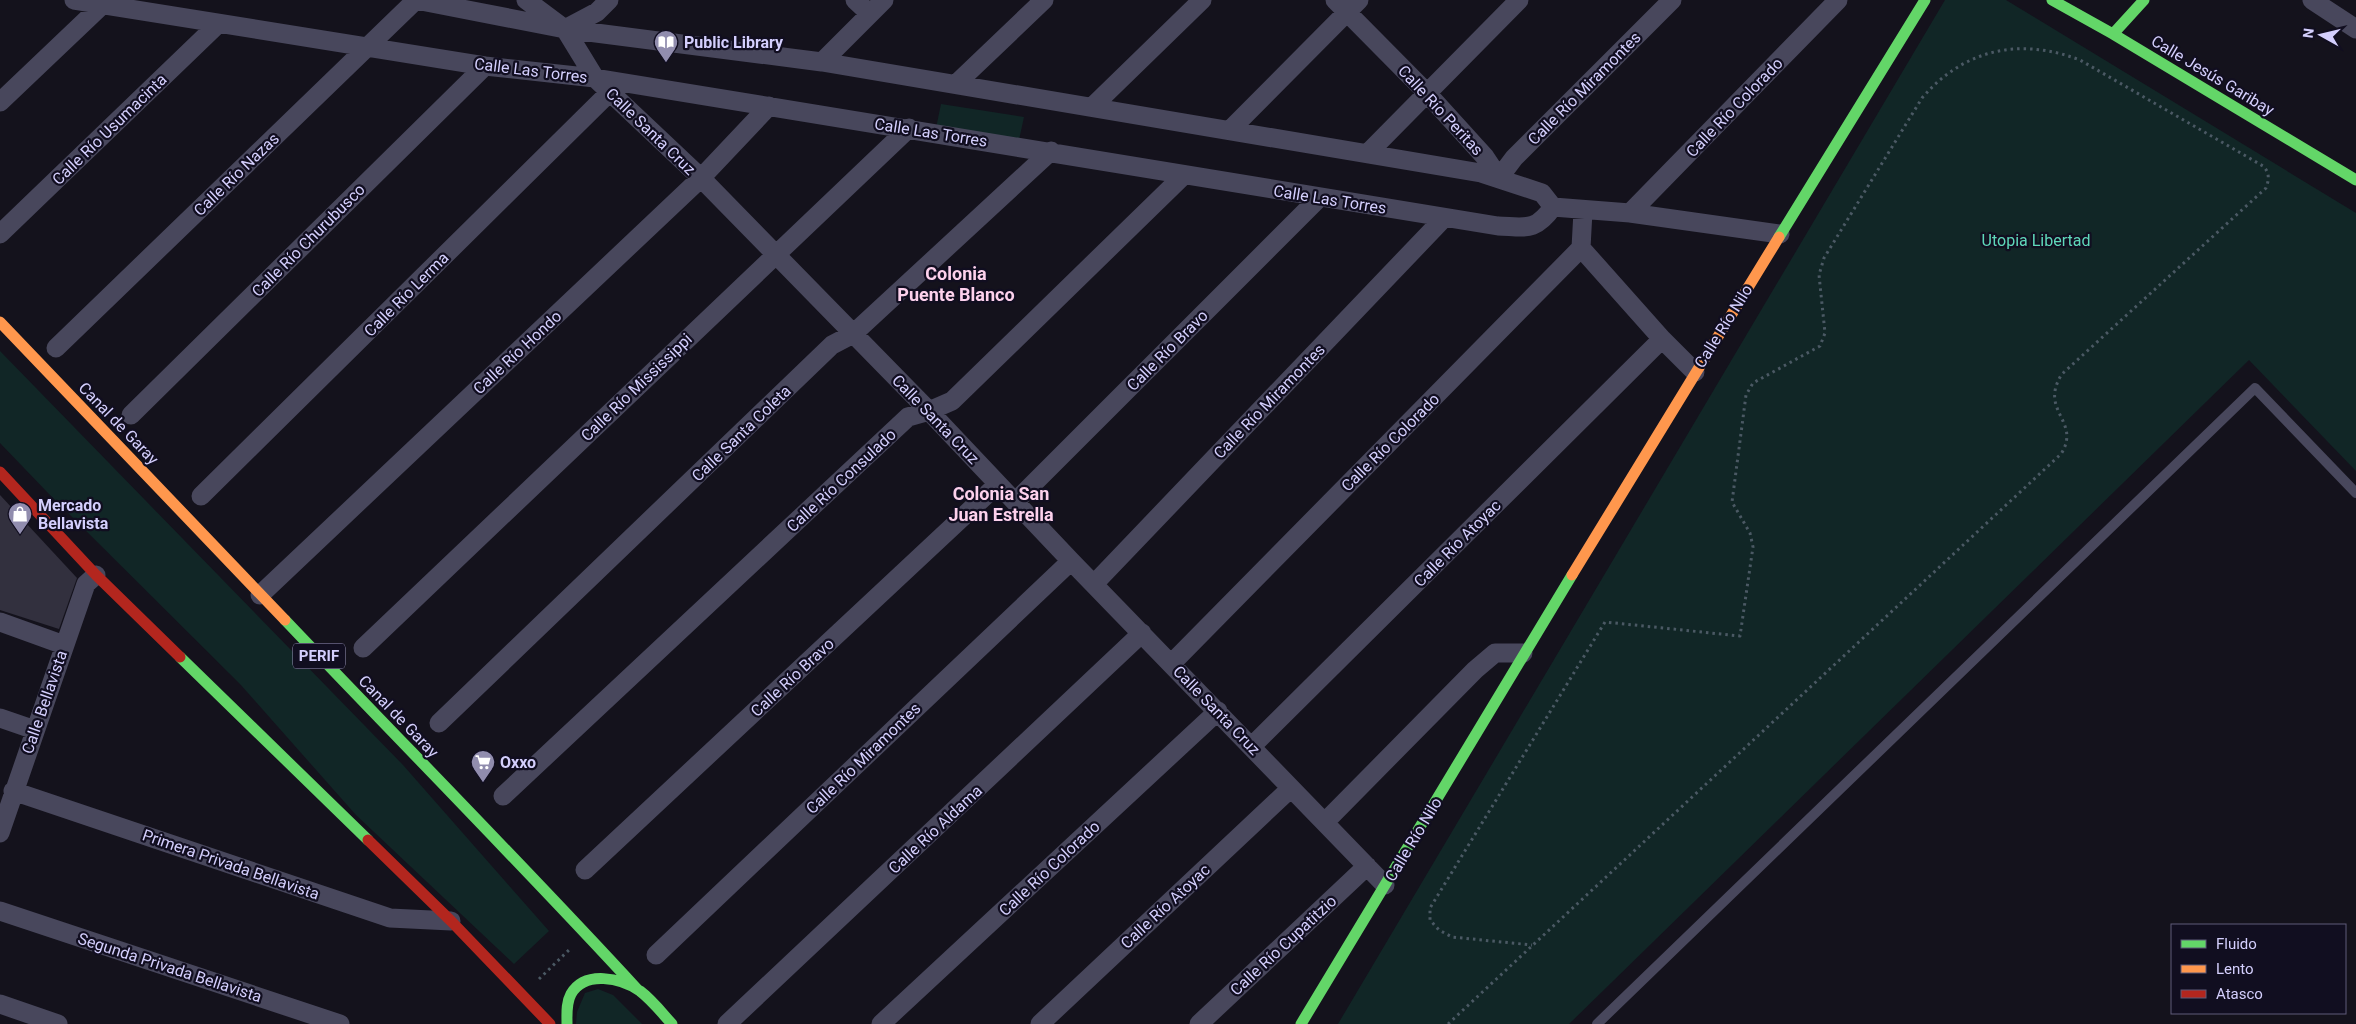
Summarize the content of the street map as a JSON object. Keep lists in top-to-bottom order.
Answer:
{
  "streets": {
    "main road": [
      "Calle Jesús Garibay",
      "Calle Río Nilo",
      "Canal de Garay",
      "PERIF"
    ],
    "street": [
      "Calle Las Torres",
      "Calle Río Miramontes",
      "Calle Río Colorado",
      "Calle Río Peritas",
      "Calle Río Usumacinta",
      "Calle Santa Cruz",
      "Calle Río Nazas",
      "Calle Río Churubusco",
      "Calle Río Lerma",
      "Calle Río Bravo",
      "Calle Río Hondo",
      "Calle Río Mississippi",
      "Calle Santa Coleta",
      "Calle Río Consulado",
      "Calle Río Atoyac",
      "Calle Bellavista",
      "Calle Río Aldama",
      "Primera Privada Bellavista",
      "Calle Río Cupatitzio",
      "Segunda Privada Bellavista"
    ]
  },
  "crossings": [
    ["Calle Las Torres", "Calle Río Miramontes"],
    ["Calle Las Torres", "Calle Río Usumacinta"],
    ["Calle Las Torres", "Calle Santa Cruz"],
    ["Calle Las Torres", "Calle Río Nazas"],
    ["Calle Las Torres", "Calle Río Churubusco"],
    ["Calle Las Torres", "Calle Río Bravo"],
    ["Calle Las Torres", "Calle Río Hondo"],
    ["Calle Las Torres", "Calle Río Mississippi"],
    ["Calle Las Torres", "Calle Santa Coleta"],
    ["Calle Las Torres", "Calle Río Consulado"],
    ["Calle Río Miramontes", "Calle Río Peritas"],
    ["Calle Río Miramontes", "Calle Santa Cruz"],
    ["Calle Río Colorado", "Calle Santa Cruz"],
    ["Calle Santa Cruz", "Calle Río Lerma"],
    ["Calle Santa Cruz", "Calle Río Nilo"],
    ["Calle Santa Cruz", "Calle Río Bravo"],
    ["Calle Santa Cruz", "Calle Río Hondo"],
    ["Calle Santa Cruz", "Calle Río Mississippi"],
    ["Calle Santa Cruz", "Calle Santa Coleta"],
    ["Calle Santa Cruz", "Calle Río Consulado"],
    ["Calle Santa Cruz", "Calle Río Atoyac"],
    ["Calle Santa Cruz", "Calle Río Aldama"],
    ["Calle Santa Cruz", "Calle Río Cupatitzio"],
    ["Calle Río Hondo", "Canal de Garay"],
    ["Calle Bellavista", "Primera Privada Bellavista"]
  ],
  "districts": ["Colonia Puente Blanco", "Colonia San Juan Estrella"],
  "parks": ["Utopia Libertad"],
  "places": {
    "library": ["Public Library"],
    "shop": ["Mercado Bellavista"],
    "supermarket": ["Oxxo"]
  },
  "legend": ["Fluido", "Lento", "Atasco"],
  "north": "left"
}
